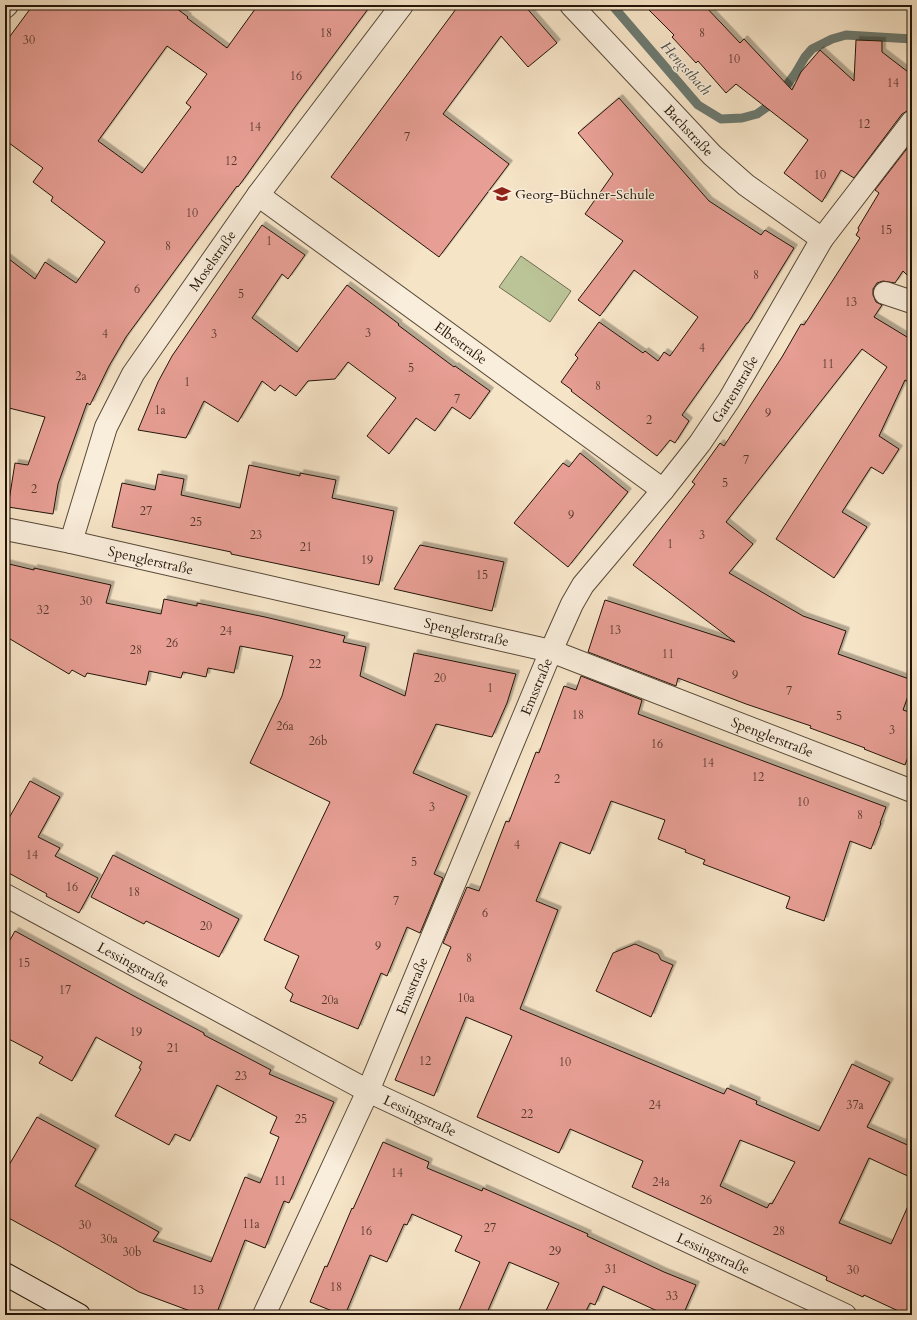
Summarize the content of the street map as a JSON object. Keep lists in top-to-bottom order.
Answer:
{
  "streets": {
    "street": [
      "Bachstraße",
      "Moselstraße",
      "Elbestraße",
      "Gartenstraße",
      "Spenglerstraße",
      "Emsstraße",
      "Lessingstraße"
    ]
  },
  "crossings": [
    ["Bachstraße", "Gartenstraße"],
    ["Moselstraße", "Elbestraße"],
    ["Moselstraße", "Spenglerstraße"],
    ["Elbestraße", "Gartenstraße"],
    ["Gartenstraße", "Spenglerstraße"],
    ["Gartenstraße", "Emsstraße"],
    ["Spenglerstraße", "Emsstraße"],
    ["Emsstraße", "Lessingstraße"]
  ],
  "water": ["Hengstbach"],
  "places": {
    "school or university": ["Georg-Büchner-Schule"]
  },
  "house_numbers": [
    "18",
    "8",
    "30",
    "10",
    "16",
    "14",
    "12",
    "14",
    "7",
    "12",
    "10",
    "10",
    "15",
    "1",
    "8",
    "8",
    "6",
    "5",
    "13",
    "3",
    "4",
    "3",
    "4",
    "11",
    "5",
    "2a",
    "1",
    "8",
    "7",
    "1a",
    "9",
    "2",
    "7",
    "5",
    "2",
    "27",
    "9",
    "25",
    "23",
    "3",
    "1",
    "21",
    "19",
    "15",
    "30",
    "32",
    "13",
    "24",
    "26",
    "28",
    "11",
    "22",
    "9",
    "20",
    "1",
    "7",
    "18",
    "5",
    "26a",
    "3",
    "26b",
    "16",
    "14",
    "12",
    "2",
    "10",
    "3",
    "8",
    "4",
    "14",
    "5",
    "16",
    "18",
    "7",
    "6",
    "20",
    "9",
    "8",
    "15",
    "17",
    "10a",
    "20a",
    "19",
    "21",
    "12",
    "10",
    "23",
    "24",
    "37a",
    "22",
    "25",
    "14",
    "11",
    "24a",
    "26",
    "11a",
    "30",
    "27",
    "16",
    "28",
    "30a",
    "29",
    "30b",
    "31",
    "30",
    "18",
    "13",
    "33"
  ]
}
